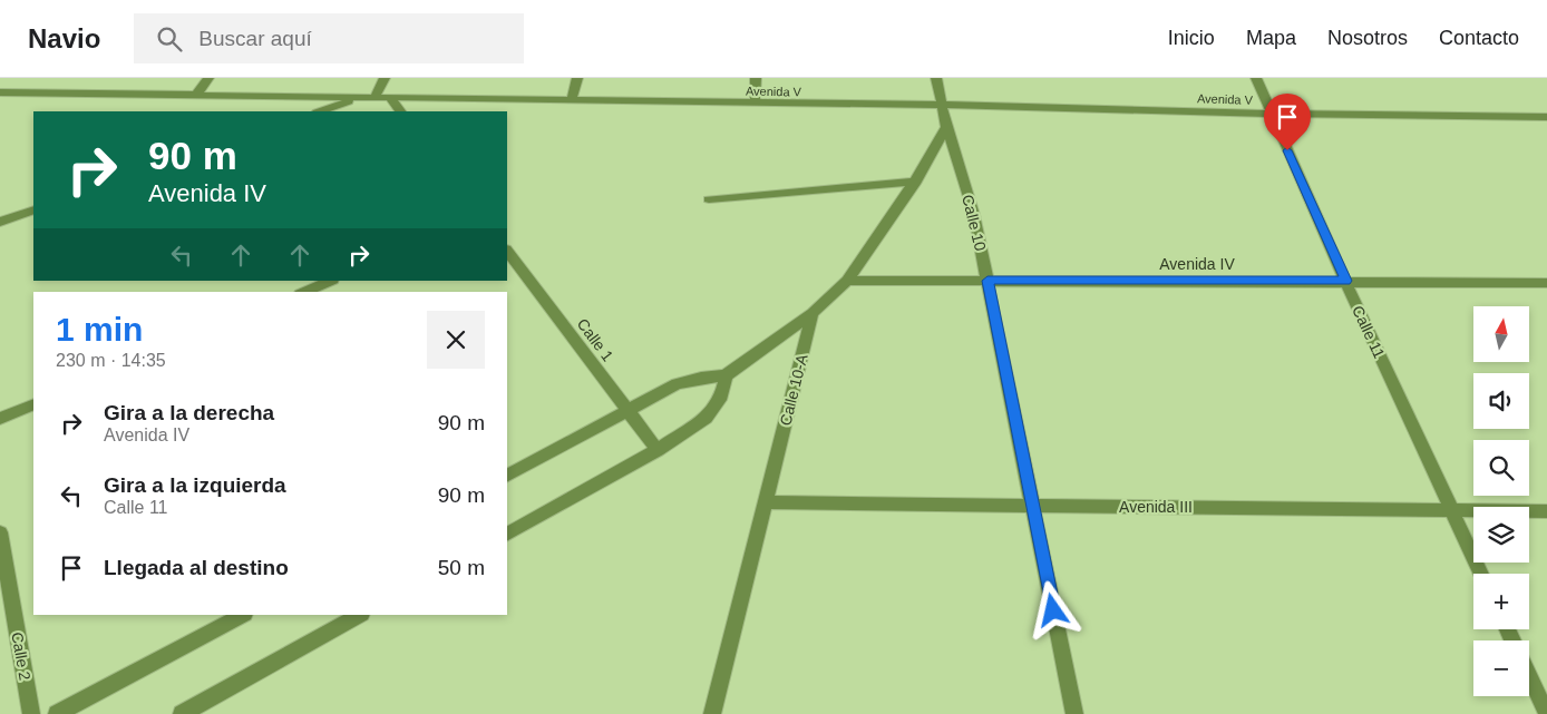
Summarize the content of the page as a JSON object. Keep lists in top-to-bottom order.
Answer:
{
  "streets": {
    "street": [
      "Avenida V",
      "Calle 10",
      "Avenida IV",
      "Calle 11",
      "Calle 1",
      "Calle 10-A",
      "Avenida III",
      "Calle 2"
    ]
  },
  "crossings": [
    ["Avenida V", "Calle 11"],
    ["Calle 10", "Avenida IV"],
    ["Calle 10", "Avenida III"],
    ["Avenida IV", "Calle 11"],
    ["Calle 11", "Avenida III"],
    ["Calle 10-A", "Avenida III"]
  ],
  "north": "top",
  "page": {
    "header": "Navio",
    "search": "Buscar aquí",
    "nav": [
      "Inicio",
      "Mapa",
      "Nosotros",
      "Contacto"
    ],
    "turn": ["90 m", "Avenida IV"],
    "heading": ["1 min", "230 m · 14:35"],
    "map_buttons": ["+", "−"],
    "list": [
      {
        "name": "Gira a la derecha",
        "note": "Avenida IV",
        "value": "90 m"
      },
      {
        "name": "Gira a la izquierda",
        "note": "Calle 11",
        "value": "90 m"
      },
      {
        "name": "Llegada al destino",
        "value": "50 m"
      }
    ]
  }
}
